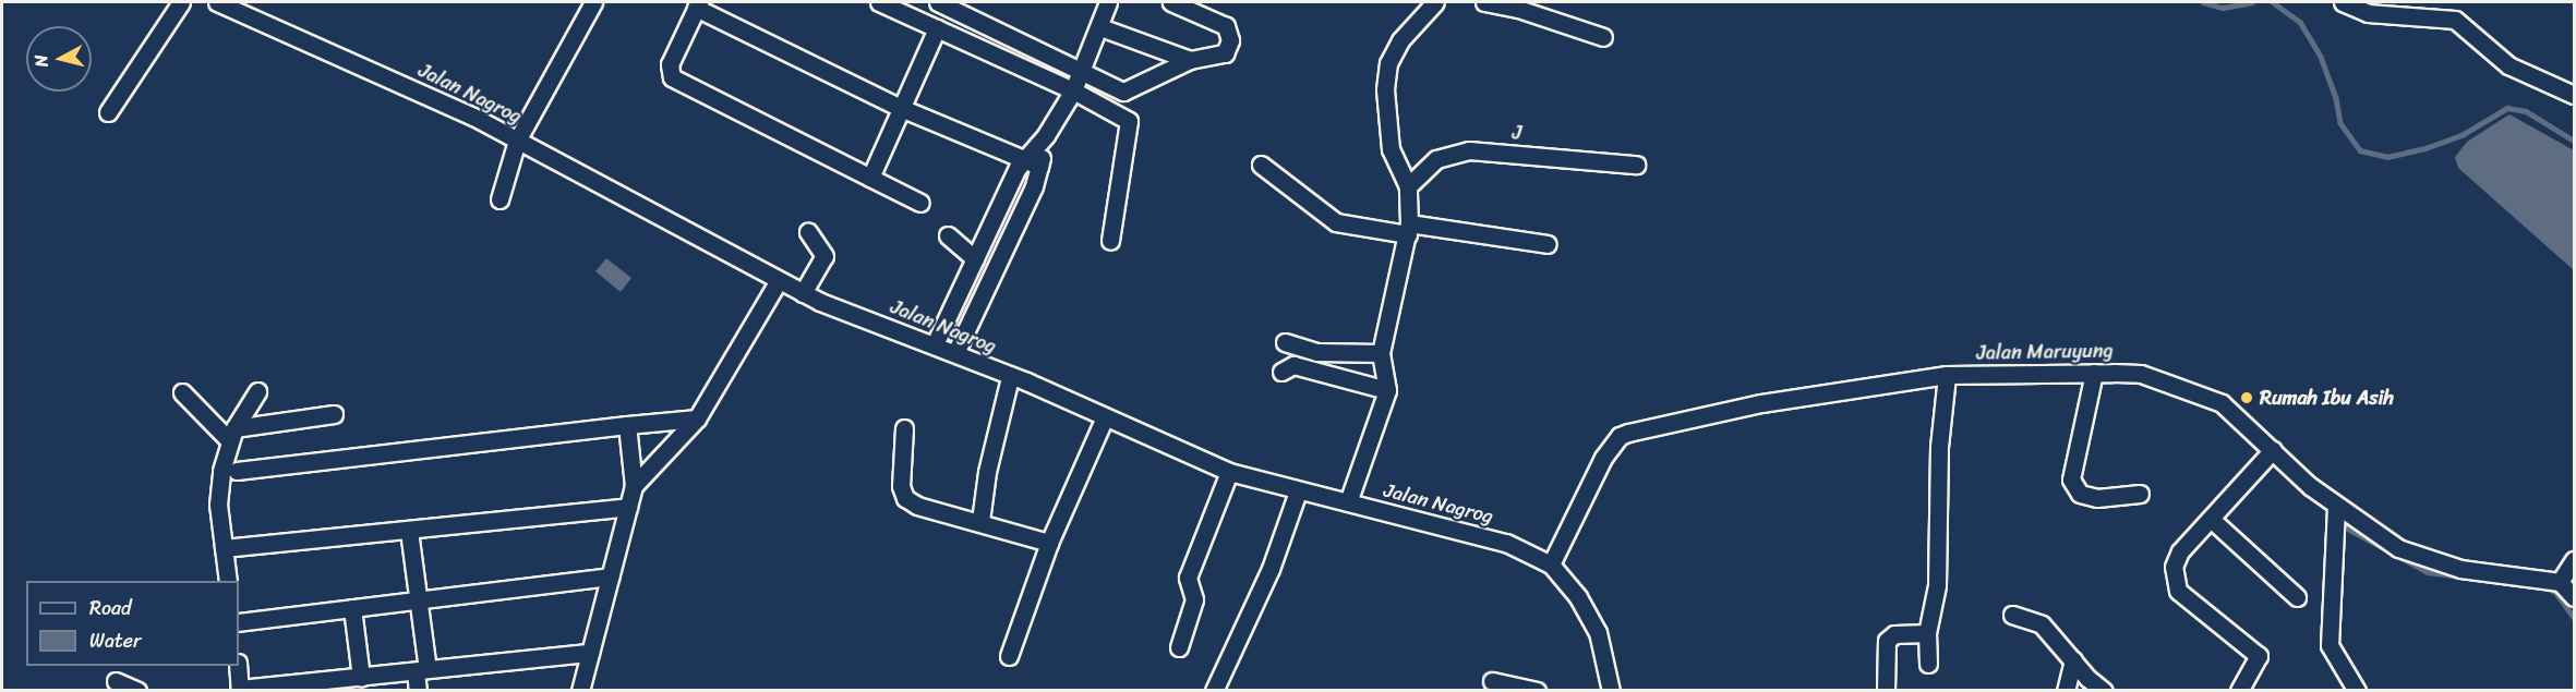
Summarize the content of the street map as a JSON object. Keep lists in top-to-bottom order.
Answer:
{
  "streets": {
    "street": ["Jalan Nagrog", "J", "Jalan Maruyung"]
  },
  "crossings": [
    ["Jalan Nagrog", "Jalan Maruyung"]
  ],
  "places": ["Rumah Ibu Asih"],
  "legend": ["Road", "Water"],
  "north": "left"
}
